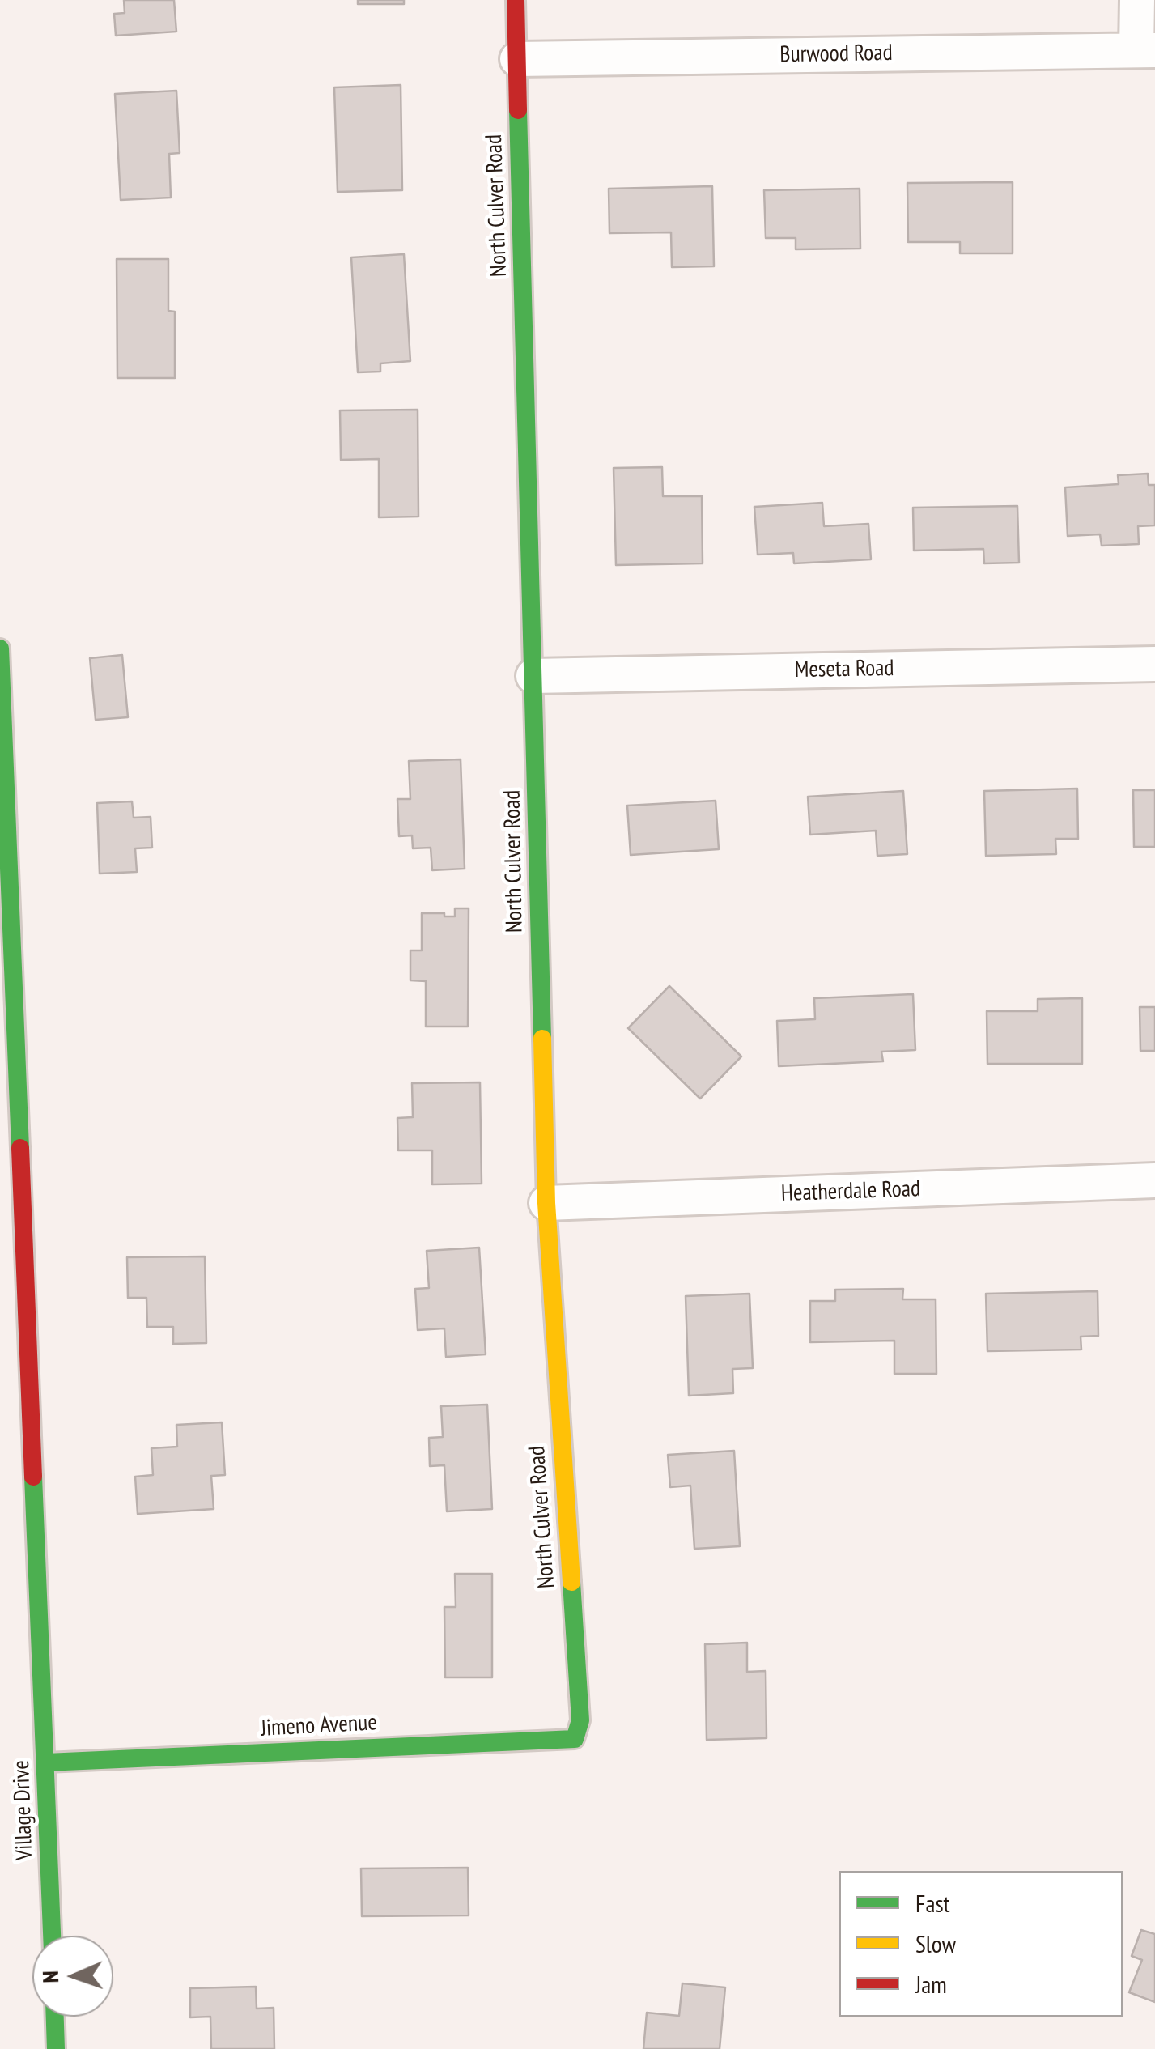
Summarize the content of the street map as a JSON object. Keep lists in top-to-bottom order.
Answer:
{
  "streets": {
    "street": [
      "Burwood Road",
      "North Culver Road",
      "Meseta Road",
      "Heatherdale Road",
      "Jimeno Avenue",
      "Village Drive"
    ]
  },
  "crossings": [
    ["Burwood Road", "North Culver Road"],
    ["North Culver Road", "Meseta Road"],
    ["North Culver Road", "Heatherdale Road"],
    ["North Culver Road", "Jimeno Avenue"],
    ["Jimeno Avenue", "Village Drive"]
  ],
  "legend": ["Fast", "Slow", "Jam"],
  "north": "left"
}
